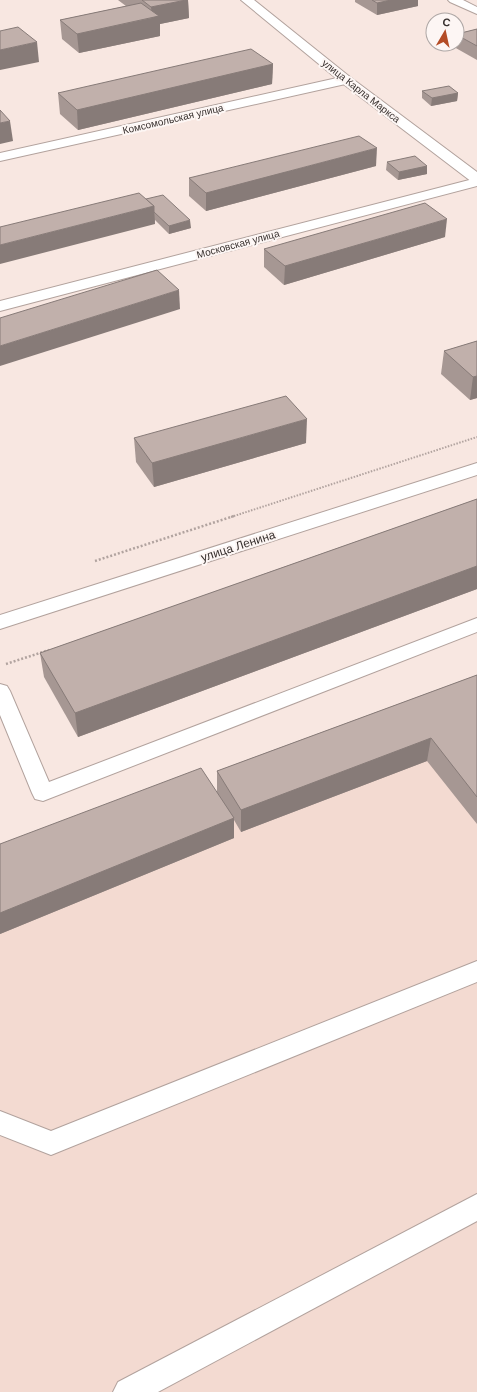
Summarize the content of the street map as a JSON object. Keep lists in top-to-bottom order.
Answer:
{
  "streets": {
    "street": [
      "улица Карла Маркса",
      "Комсомольская улица",
      "Московская улица",
      "улица Ленина"
    ]
  },
  "crossings": [
    ["улица Карла Маркса", "Комсомольская улица"],
    ["улица Карла Маркса", "Московская улица"]
  ],
  "north": "top"
}
